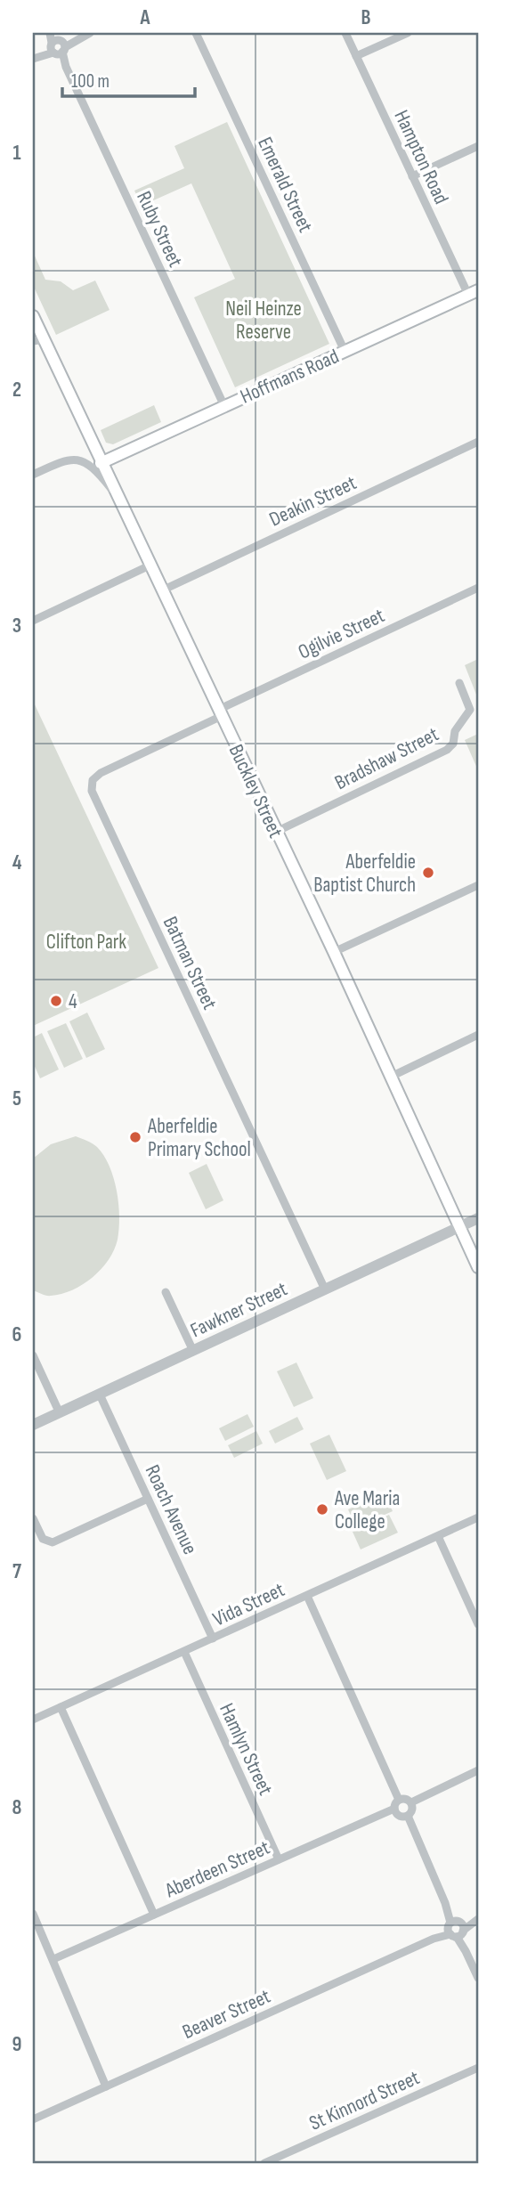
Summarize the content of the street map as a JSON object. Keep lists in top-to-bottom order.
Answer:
{
  "streets": {
    "main road": ["Hoffmans Road", "Buckley Street"],
    "street": [
      "Hampton Road",
      "Emerald Street",
      "Ruby Street",
      "Deakin Street",
      "Ogilvie Street",
      "Bradshaw Street",
      "Batman Street",
      "Fawkner Street",
      "Roach Avenue",
      "Vida Street",
      "Hamlyn Street",
      "Aberdeen Street",
      "Beaver Street",
      "St Kinnord Street"
    ]
  },
  "crossings": [
    ["Hampton Road", "Hoffmans Road"],
    ["Emerald Street", "Hoffmans Road"],
    ["Ruby Street", "Hoffmans Road"],
    ["Hoffmans Road", "Buckley Street"],
    ["Deakin Street", "Buckley Street"],
    ["Ogilvie Street", "Buckley Street"],
    ["Ogilvie Street", "Batman Street"],
    ["Bradshaw Street", "Buckley Street"],
    ["Buckley Street", "Batman Street"],
    ["Buckley Street", "Fawkner Street"],
    ["Batman Street", "Fawkner Street"],
    ["Fawkner Street", "Roach Avenue"],
    ["Roach Avenue", "Vida Street"],
    ["Vida Street", "Hamlyn Street"],
    ["Hamlyn Street", "Aberdeen Street"]
  ],
  "parks": ["Neil Heinze Reserve", "Clifton Park"],
  "places": [
    "Aberfeldie Baptist Church",
    "4",
    "Aberfeldie Primary School",
    "Ave Maria College"
  ],
  "scale_bar": "100 m",
  "grid": {
    "columns": ["A", "B"],
    "rows": [
      "1",
      "2",
      "3",
      "4",
      "5",
      "6",
      "7",
      "8",
      "9"
    ]
  }
}
